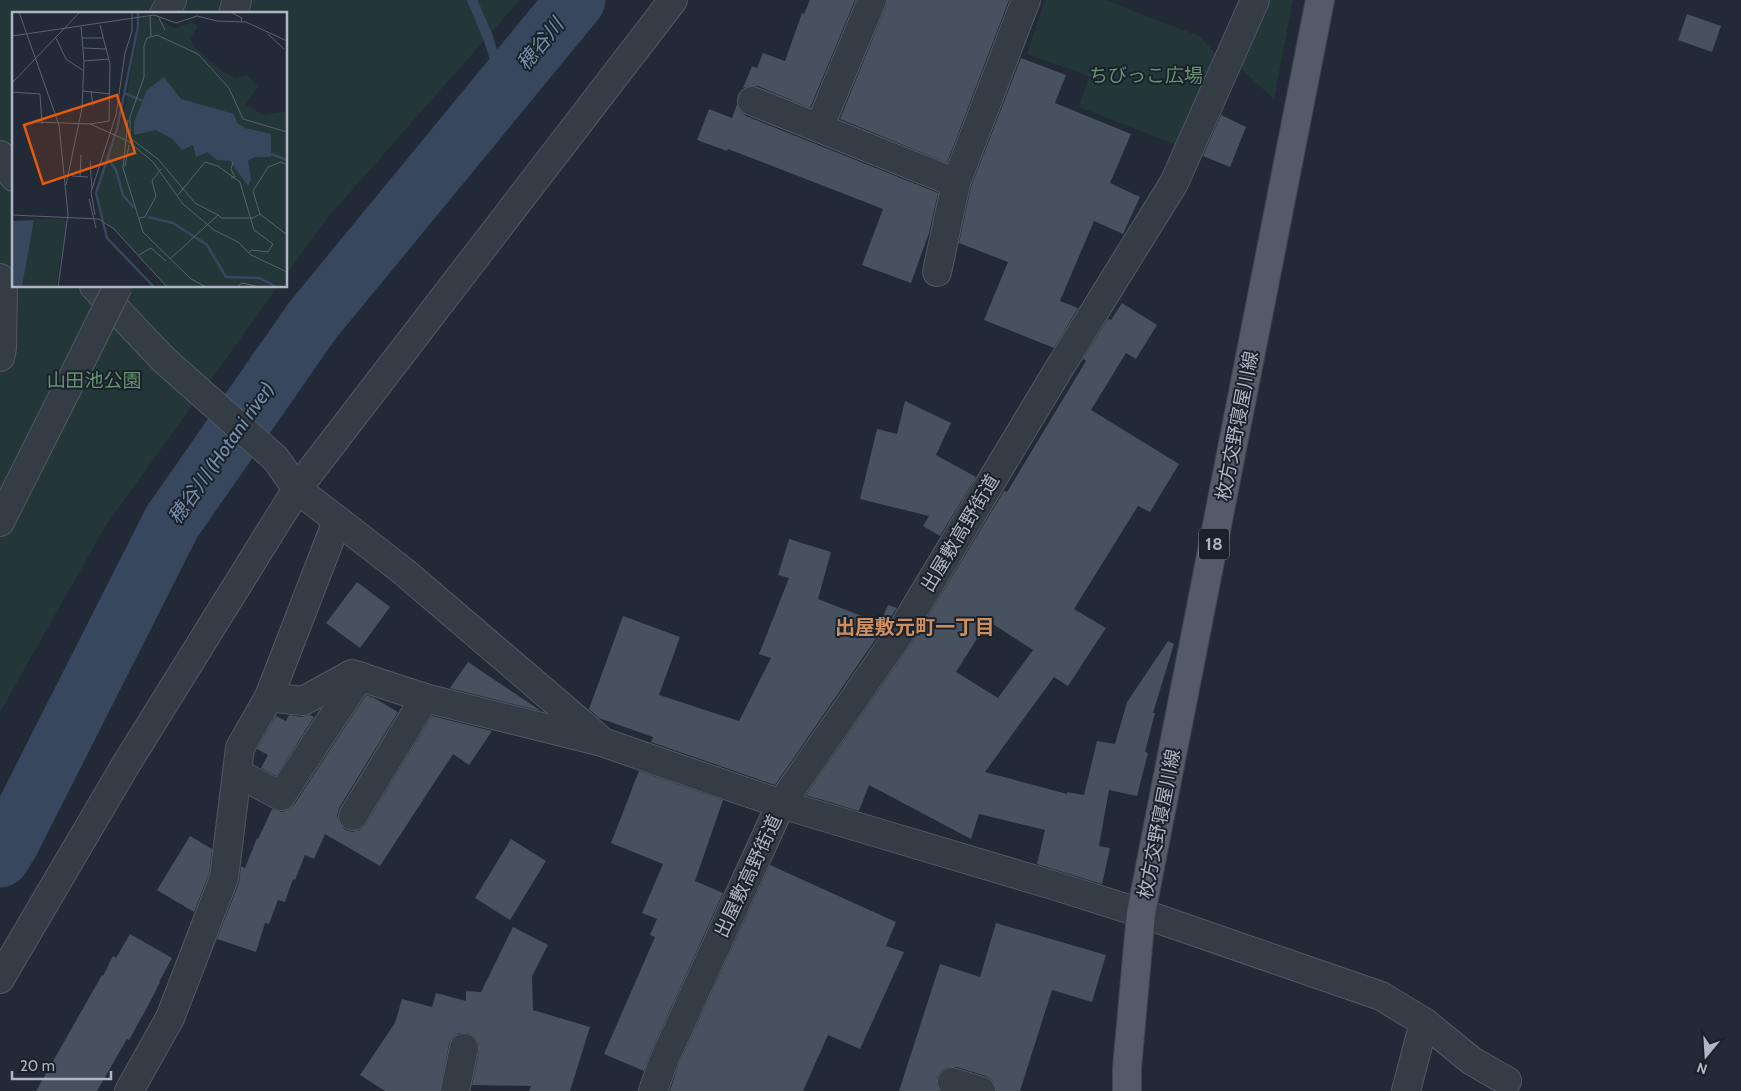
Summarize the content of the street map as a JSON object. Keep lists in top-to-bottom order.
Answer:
{
  "streets": {
    "main road": ["枚方交野寝屋川線", "18"],
    "street": ["出屋敷高野街道"]
  },
  "districts": ["出屋敷元町一丁目"],
  "water": ["穂谷川", "穂谷川 (Hotani river)"],
  "parks": ["ちびっこ広場", "山田池公園"],
  "scale_bar": "20 m",
  "north": "bottom"
}
